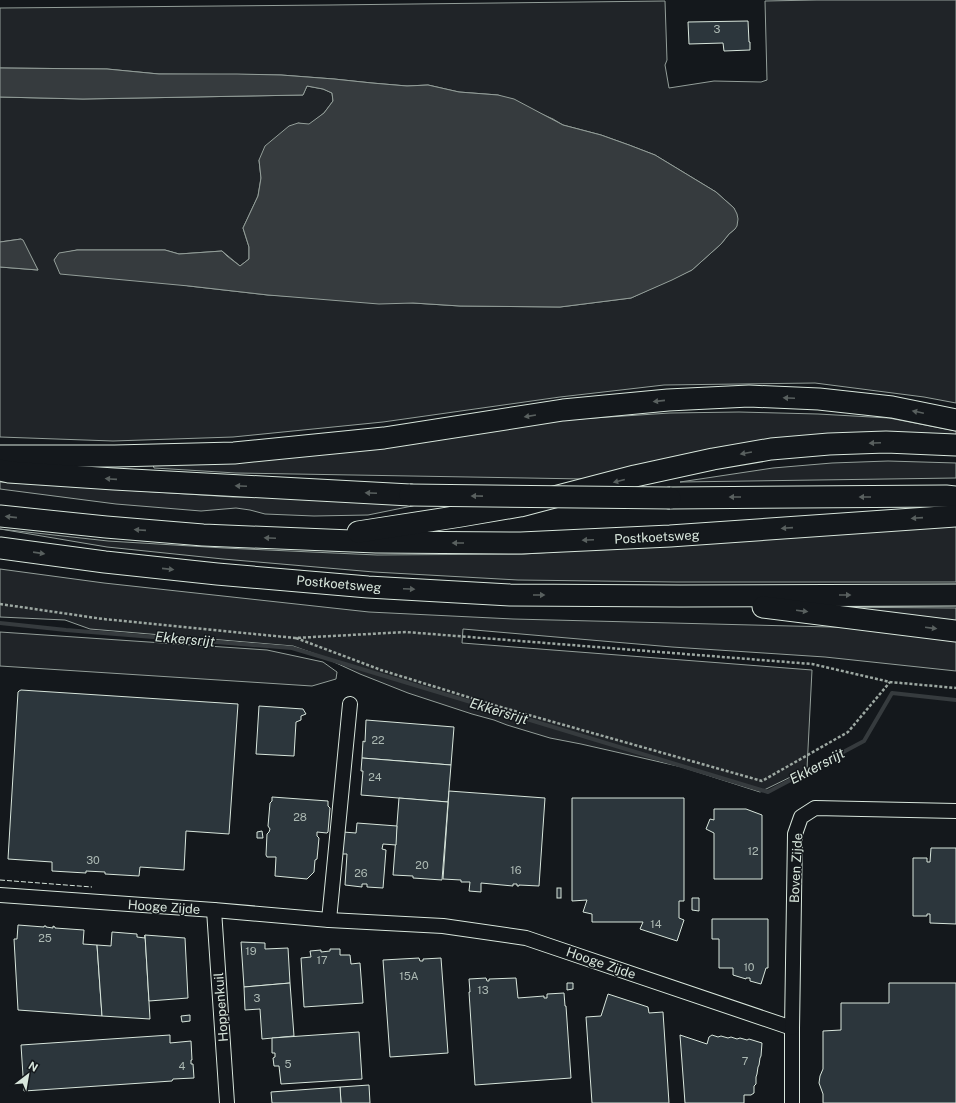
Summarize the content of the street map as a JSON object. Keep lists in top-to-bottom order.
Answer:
{
  "streets": {
    "highway": ["Postkoetsweg"],
    "street": ["Boven Zijde", "Hooge Zijde", "Hoppenkuil"]
  },
  "crossings": [
    ["Boven Zijde", "Hooge Zijde"],
    ["Hooge Zijde", "Hoppenkuil"]
  ],
  "water": ["Ekkersrijt"],
  "house_numbers": [
    "3",
    "22",
    "24",
    "28",
    "12",
    "30",
    "20",
    "16",
    "26",
    "14",
    "25",
    "19",
    "17",
    "10",
    "15A",
    "13",
    "3",
    "7",
    "5",
    "4"
  ],
  "north": "top right"
}
